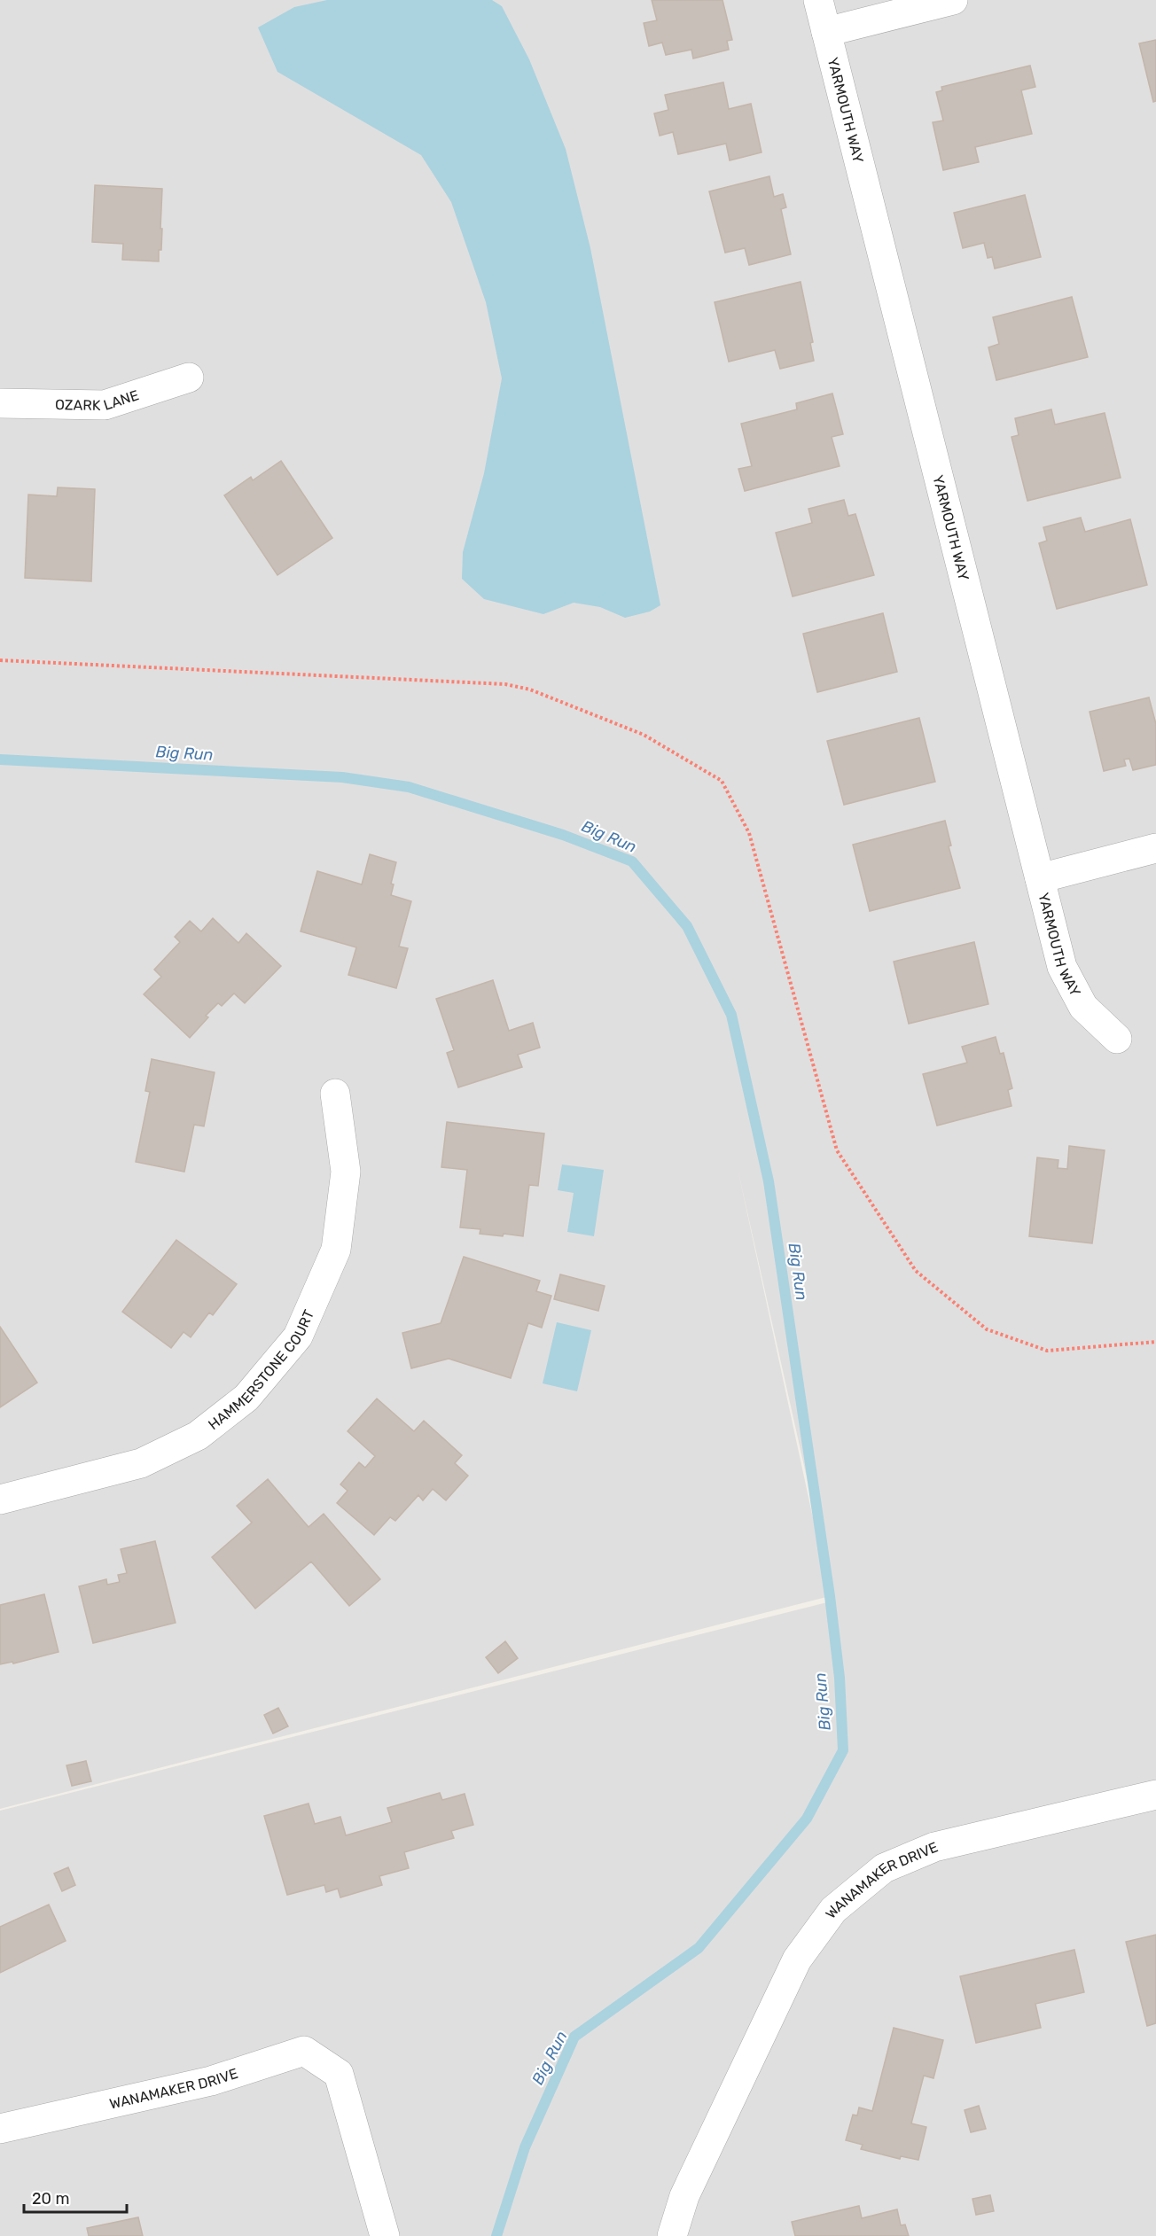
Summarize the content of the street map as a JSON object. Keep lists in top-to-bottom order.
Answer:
{
  "streets": {
    "street": [
      "YARMOUTH WAY",
      "OZARK LANE",
      "HAMMERSTONE COURT",
      "WANAMAKER DRIVE"
    ]
  },
  "water": ["Big Run"],
  "scale_bar": "20 m"
}
